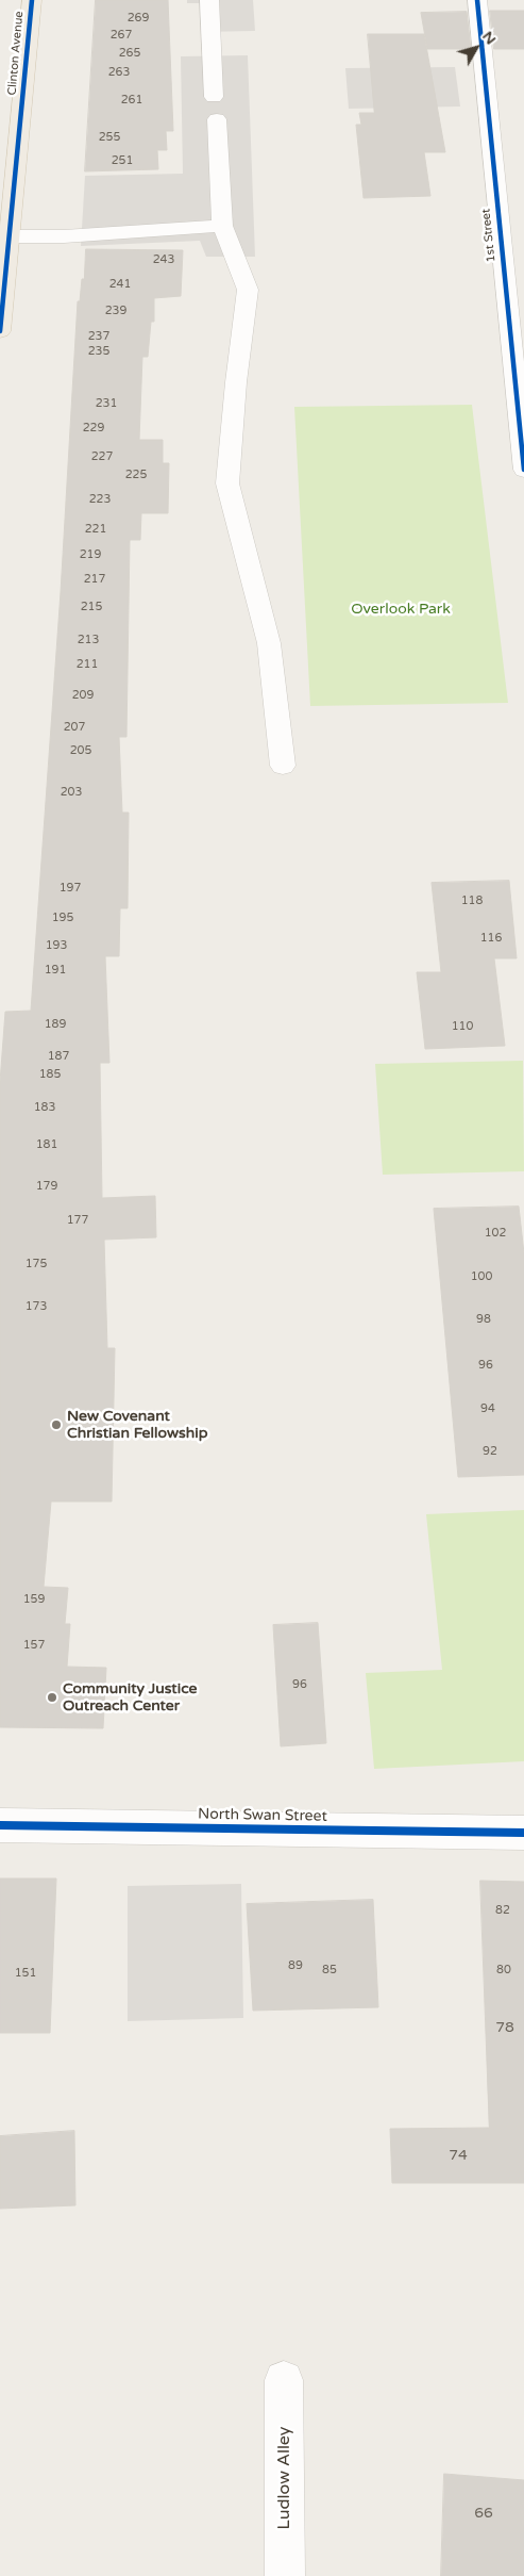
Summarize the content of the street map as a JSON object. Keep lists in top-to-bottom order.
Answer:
{
  "streets": {
    "main road": ["Clinton Avenue"],
    "street": ["1st Street", "North Swan Street", "Ludlow Alley"]
  },
  "parks": ["Overlook Park"],
  "places": ["New Covenant Christian Fellowship", "Community Justice Outreach Center"],
  "house_numbers": [
    "269",
    "267",
    "265",
    "263",
    "261",
    "255",
    "251",
    "243",
    "241",
    "239",
    "237",
    "235",
    "231",
    "229",
    "227",
    "225",
    "223",
    "221",
    "219",
    "217",
    "215",
    "213",
    "211",
    "209",
    "207",
    "205",
    "203",
    "197",
    "118",
    "195",
    "116",
    "193",
    "191",
    "189",
    "110",
    "187",
    "185",
    "183",
    "181",
    "179",
    "177",
    "102",
    "175",
    "100",
    "173",
    "98",
    "96",
    "94",
    "92",
    "159",
    "157",
    "96",
    "82",
    "89",
    "85",
    "80",
    "151",
    "78",
    "74",
    "66"
  ],
  "north": "top right"
}
